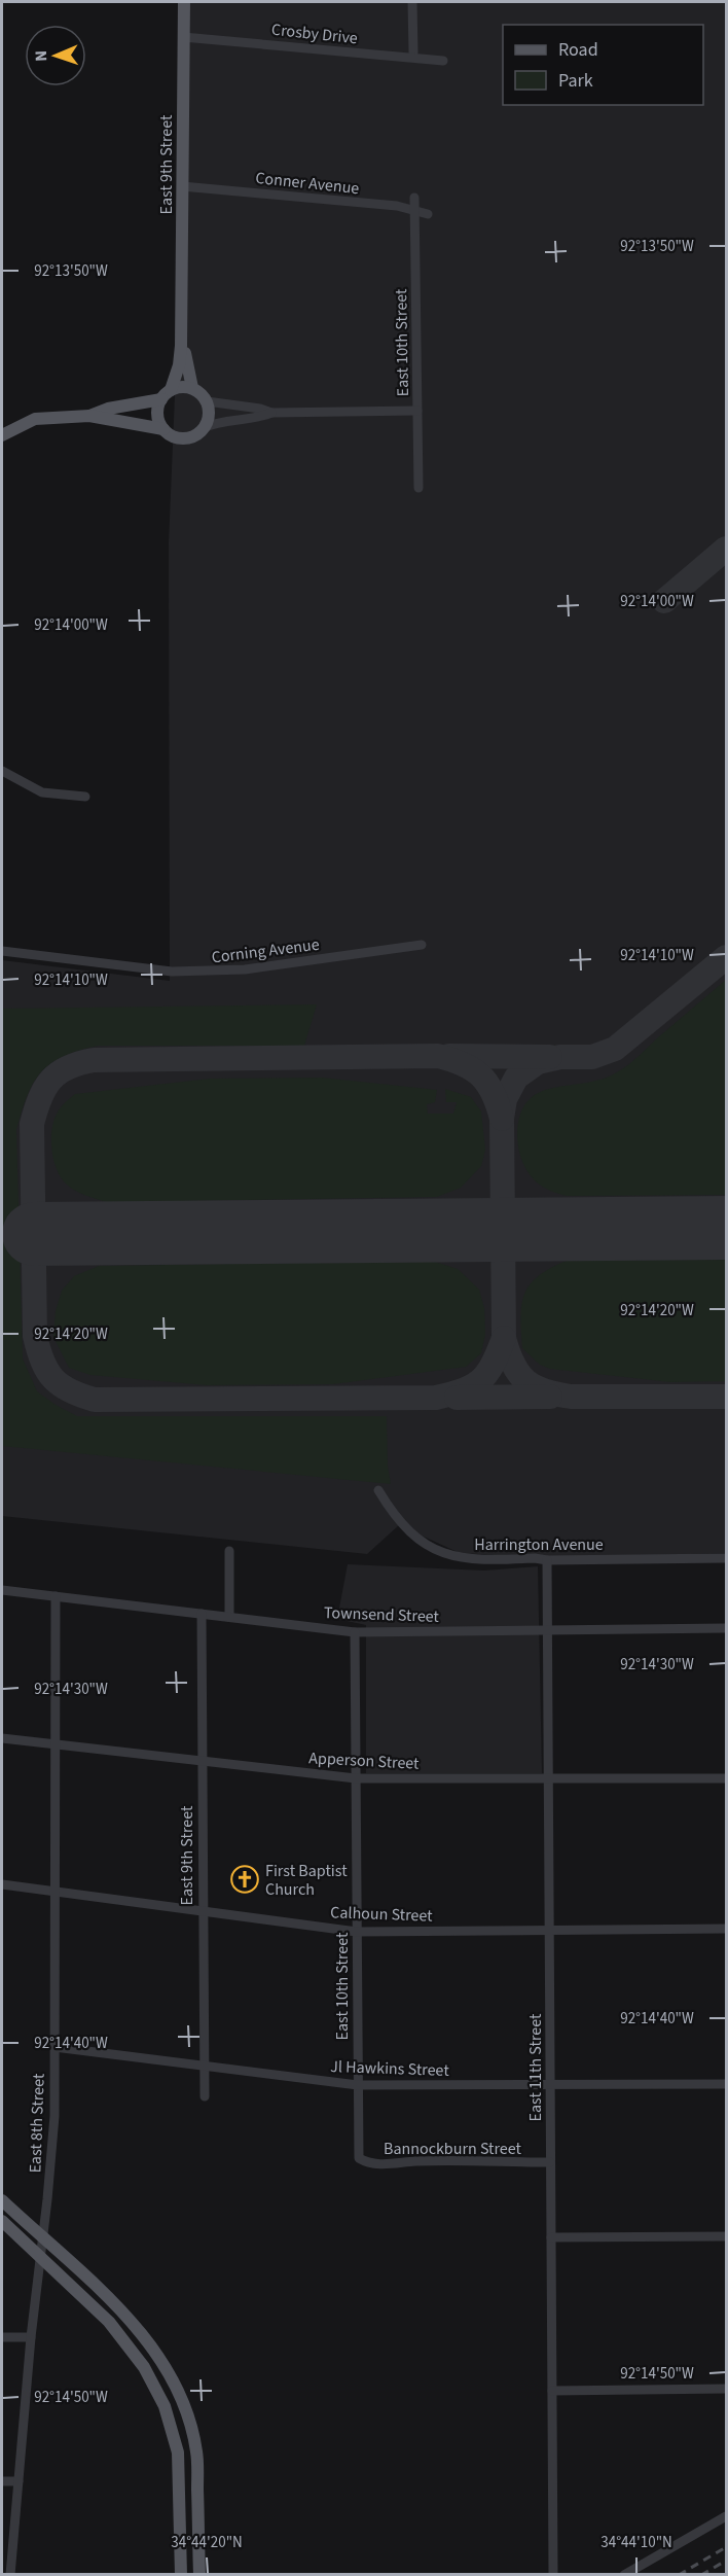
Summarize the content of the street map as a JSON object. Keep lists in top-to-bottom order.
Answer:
{
  "streets": {
    "main road": ["East 9th Street"],
    "street": [
      "Crosby Drive",
      "Conner Avenue",
      "East 10th Street",
      "Corning Avenue",
      "Harrington Avenue",
      "Townsend Street",
      "Apperson Street",
      "Calhoun Street",
      "Jl Hawkins Street",
      "East 11th Street",
      "East 8th Street",
      "Bannockburn Street"
    ]
  },
  "crossings": [
    ["Crosby Drive", "East 9th Street"],
    ["East 9th Street", "Conner Avenue"],
    ["East 9th Street", "Townsend Street"],
    ["East 9th Street", "Apperson Street"],
    ["East 9th Street", "Calhoun Street"],
    ["East 9th Street", "Jl Hawkins Street"],
    ["Conner Avenue", "East 10th Street"],
    ["East 10th Street", "Townsend Street"],
    ["East 10th Street", "Apperson Street"],
    ["East 10th Street", "Calhoun Street"],
    ["East 10th Street", "Jl Hawkins Street"],
    ["East 10th Street", "Bannockburn Street"],
    ["Harrington Avenue", "East 11th Street"],
    ["Townsend Street", "East 11th Street"],
    ["Townsend Street", "East 8th Street"],
    ["Apperson Street", "East 11th Street"],
    ["Apperson Street", "East 8th Street"],
    ["Calhoun Street", "East 11th Street"],
    ["Calhoun Street", "East 8th Street"],
    ["Jl Hawkins Street", "East 11th Street"],
    ["Jl Hawkins Street", "East 8th Street"],
    ["East 11th Street", "Bannockburn Street"]
  ],
  "places": {
    "church": ["First Baptist Church"]
  },
  "legend": ["Road", "Park"],
  "north": "left",
  "coordinates": [
    "92°13'50\"W",
    "92°14'00\"W",
    "92°14'10\"W",
    "92°14'20\"W",
    "92°14'30\"W",
    "92°14'40\"W",
    "92°14'50\"W",
    "34°44'20\"N",
    "34°44'10\"N"
  ]
}
